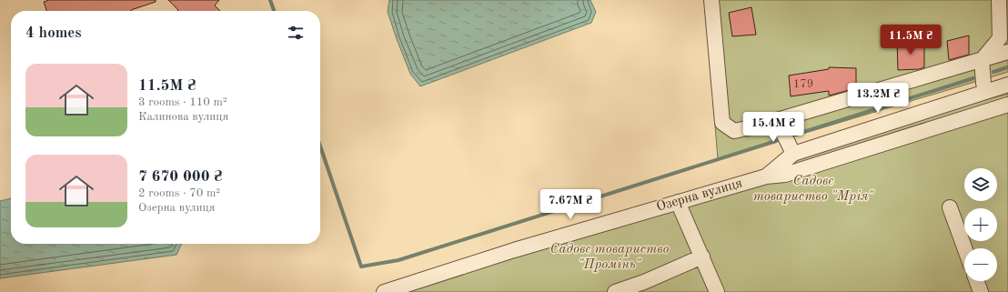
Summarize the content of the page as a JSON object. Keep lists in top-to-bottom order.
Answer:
{
  "streets": {
    "street": ["Озерна вулиця"]
  },
  "parks": ["Садове товариство \"Мрія\"", "Садове товариство \"Промінь\""],
  "house_numbers": ["179"],
  "page": {
    "heading": "4 homes",
    "price": [
      "11.5M ₴",
      "13.2M ₴",
      "15.4M ₴",
      "7.67M ₴"
    ],
    "list": [
      {
        "name": "11.5M ₴",
        "note": "3 rooms · 110 m² · Калинова вулиця"
      },
      {
        "name": "7 670 000 ₴",
        "note": "2 rooms · 70 m² · Озерна вулиця"
      }
    ],
    "map_buttons": ["+", "−"]
  }
}
